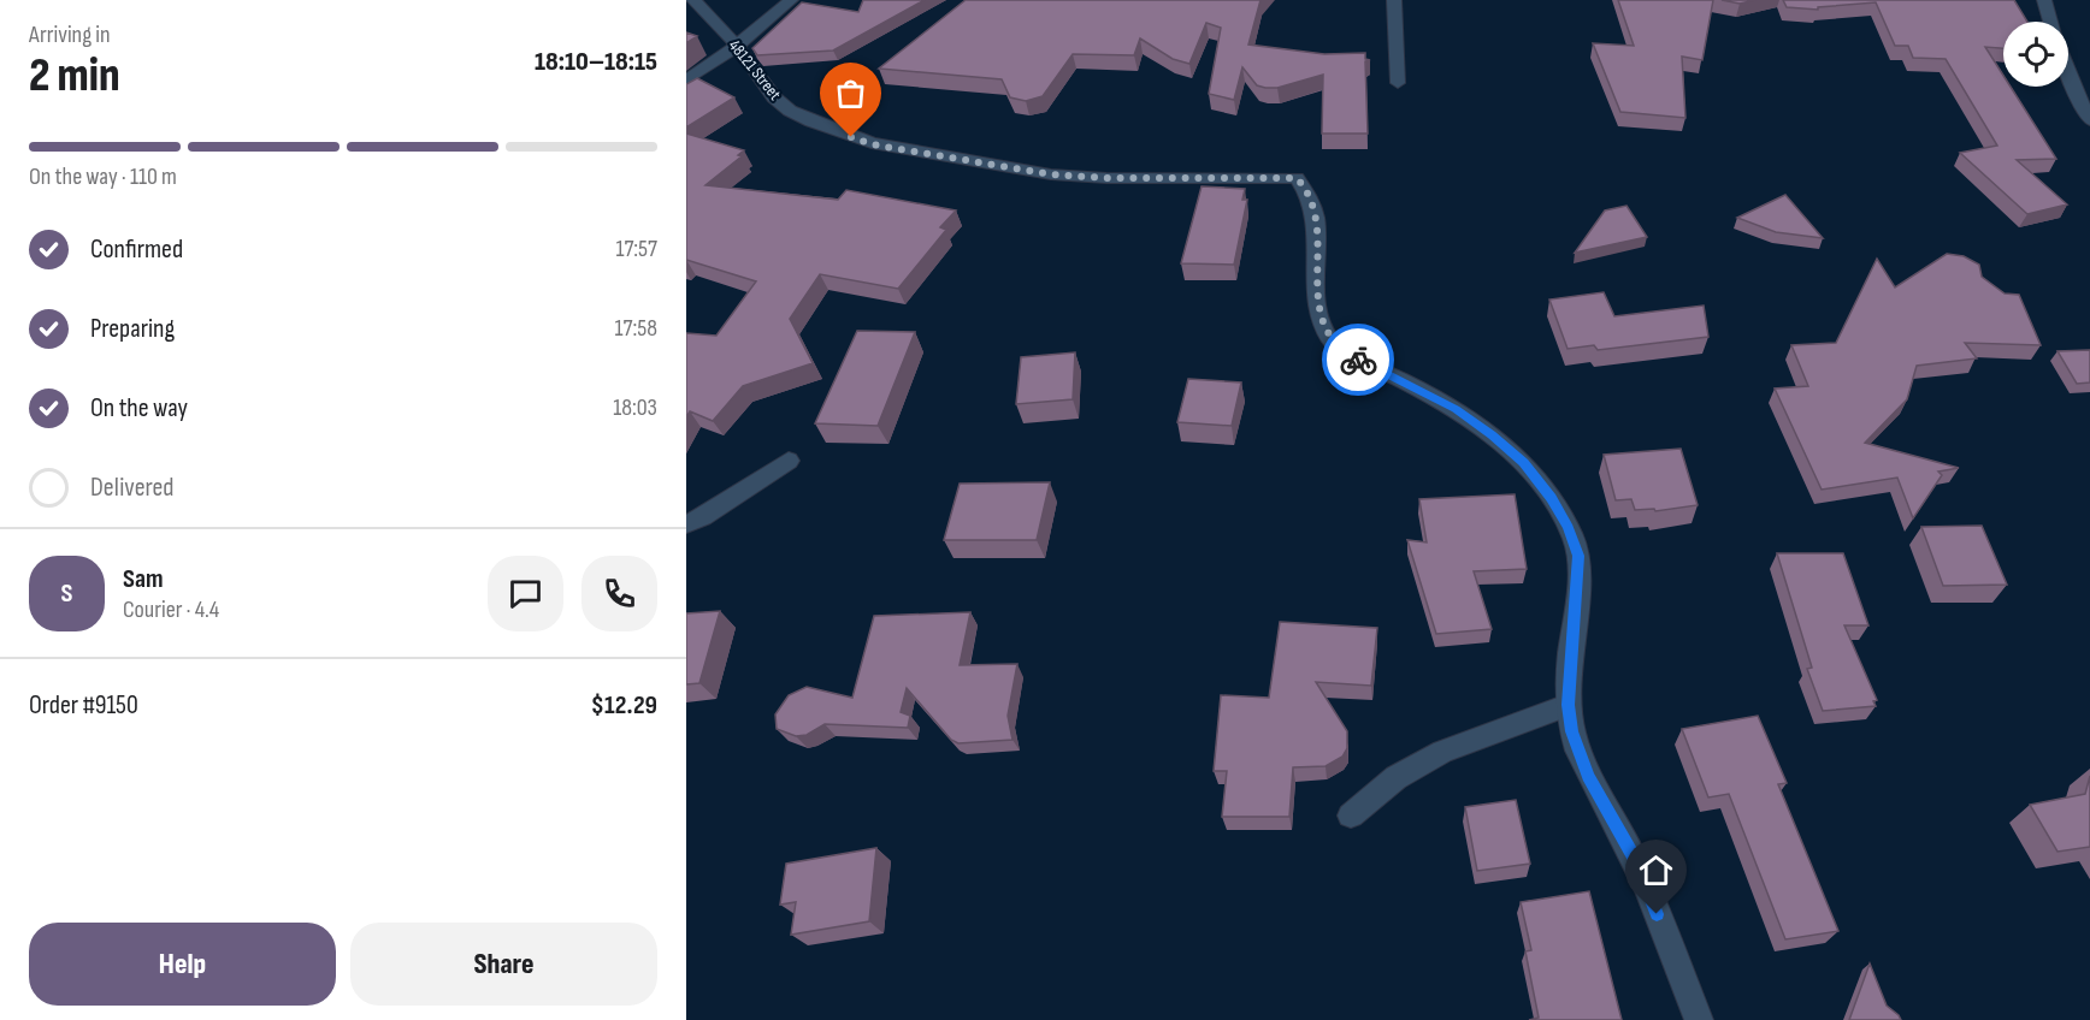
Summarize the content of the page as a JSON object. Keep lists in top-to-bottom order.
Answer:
{
  "streets": {
    "street": ["48121 Street"]
  },
  "page": {
    "heading": ["2 min", "Arriving in", "18:10–18:15"],
    "panel": [
      "Sam",
      "Courier · 4.4",
      "Order #9150",
      "$12.29"
    ],
    "bar": "On the way · 110 m",
    "list": [
      ["Confirmed", "17:57"],
      ["Preparing", "17:58"],
      ["On the way", "18:03"],
      "Delivered"
    ],
    "round": "S",
    "buttons": ["Help", "Share"]
  }
}
